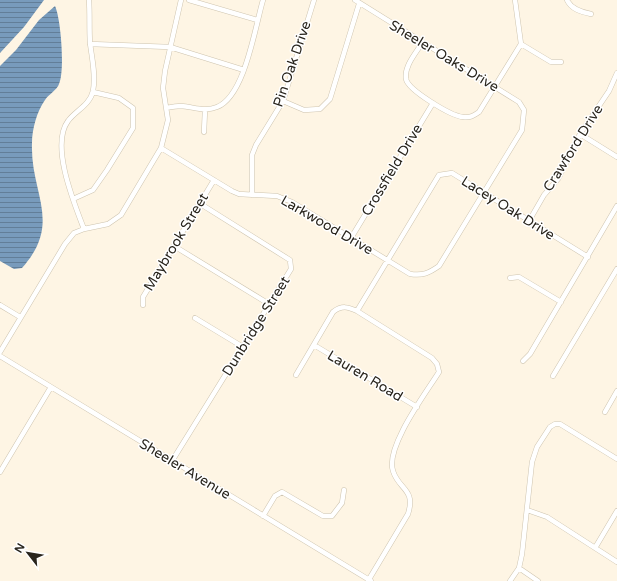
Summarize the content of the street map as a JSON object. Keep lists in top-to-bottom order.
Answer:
{
  "streets": {
    "street": [
      "Sheeler Oaks Drive",
      "Pin Oak Drive",
      "Crawford Drive",
      "Crossfield Drive",
      "Lacey Oak Drive",
      "Larkwood Drive",
      "Maybrook Street",
      "Dunbridge Street",
      "Lauren Road",
      "Sheeler Avenue"
    ]
  },
  "crossings": [
    ["Sheeler Oaks Drive", "Lacey Oak Drive"],
    ["Sheeler Oaks Drive", "Larkwood Drive"],
    ["Pin Oak Drive", "Larkwood Drive"],
    ["Crawford Drive", "Lacey Oak Drive"],
    ["Crossfield Drive", "Larkwood Drive"],
    ["Lacey Oak Drive", "Larkwood Drive"],
    ["Larkwood Drive", "Maybrook Street"],
    ["Maybrook Street", "Dunbridge Street"],
    ["Dunbridge Street", "Sheeler Avenue"]
  ],
  "north": "top left"
}
